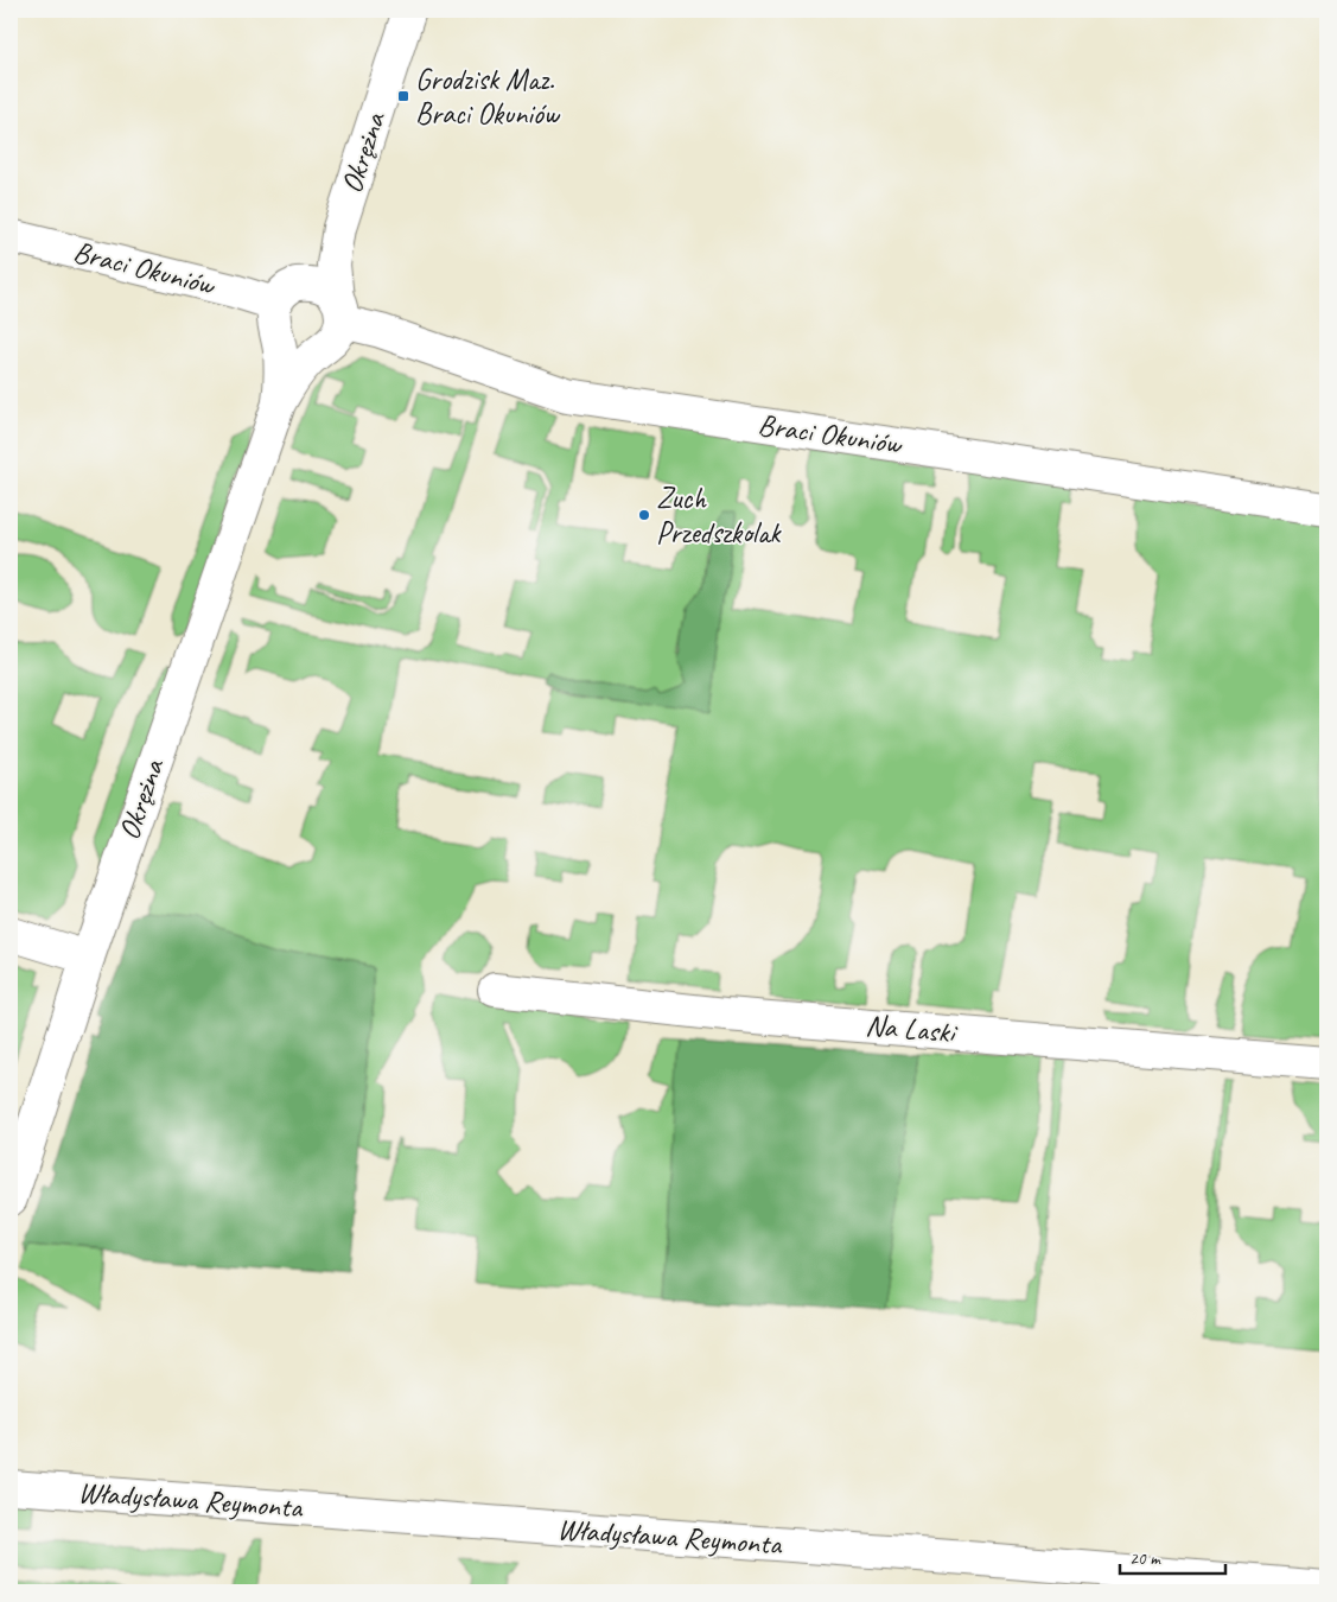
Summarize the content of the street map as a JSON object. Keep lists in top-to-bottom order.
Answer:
{
  "streets": {
    "street": [
      "Okrężna",
      "Braci Okuniów",
      "Na Laski",
      "Władysława Reymonta"
    ]
  },
  "crossings": [
    ["Okrężna", "Braci Okuniów"]
  ],
  "places": {
    "transit": ["Grodzisk Maz. Braci Okuniów"],
    "other": ["Zuch Przedszkolak"]
  },
  "scale_bar": "20 m"
}
